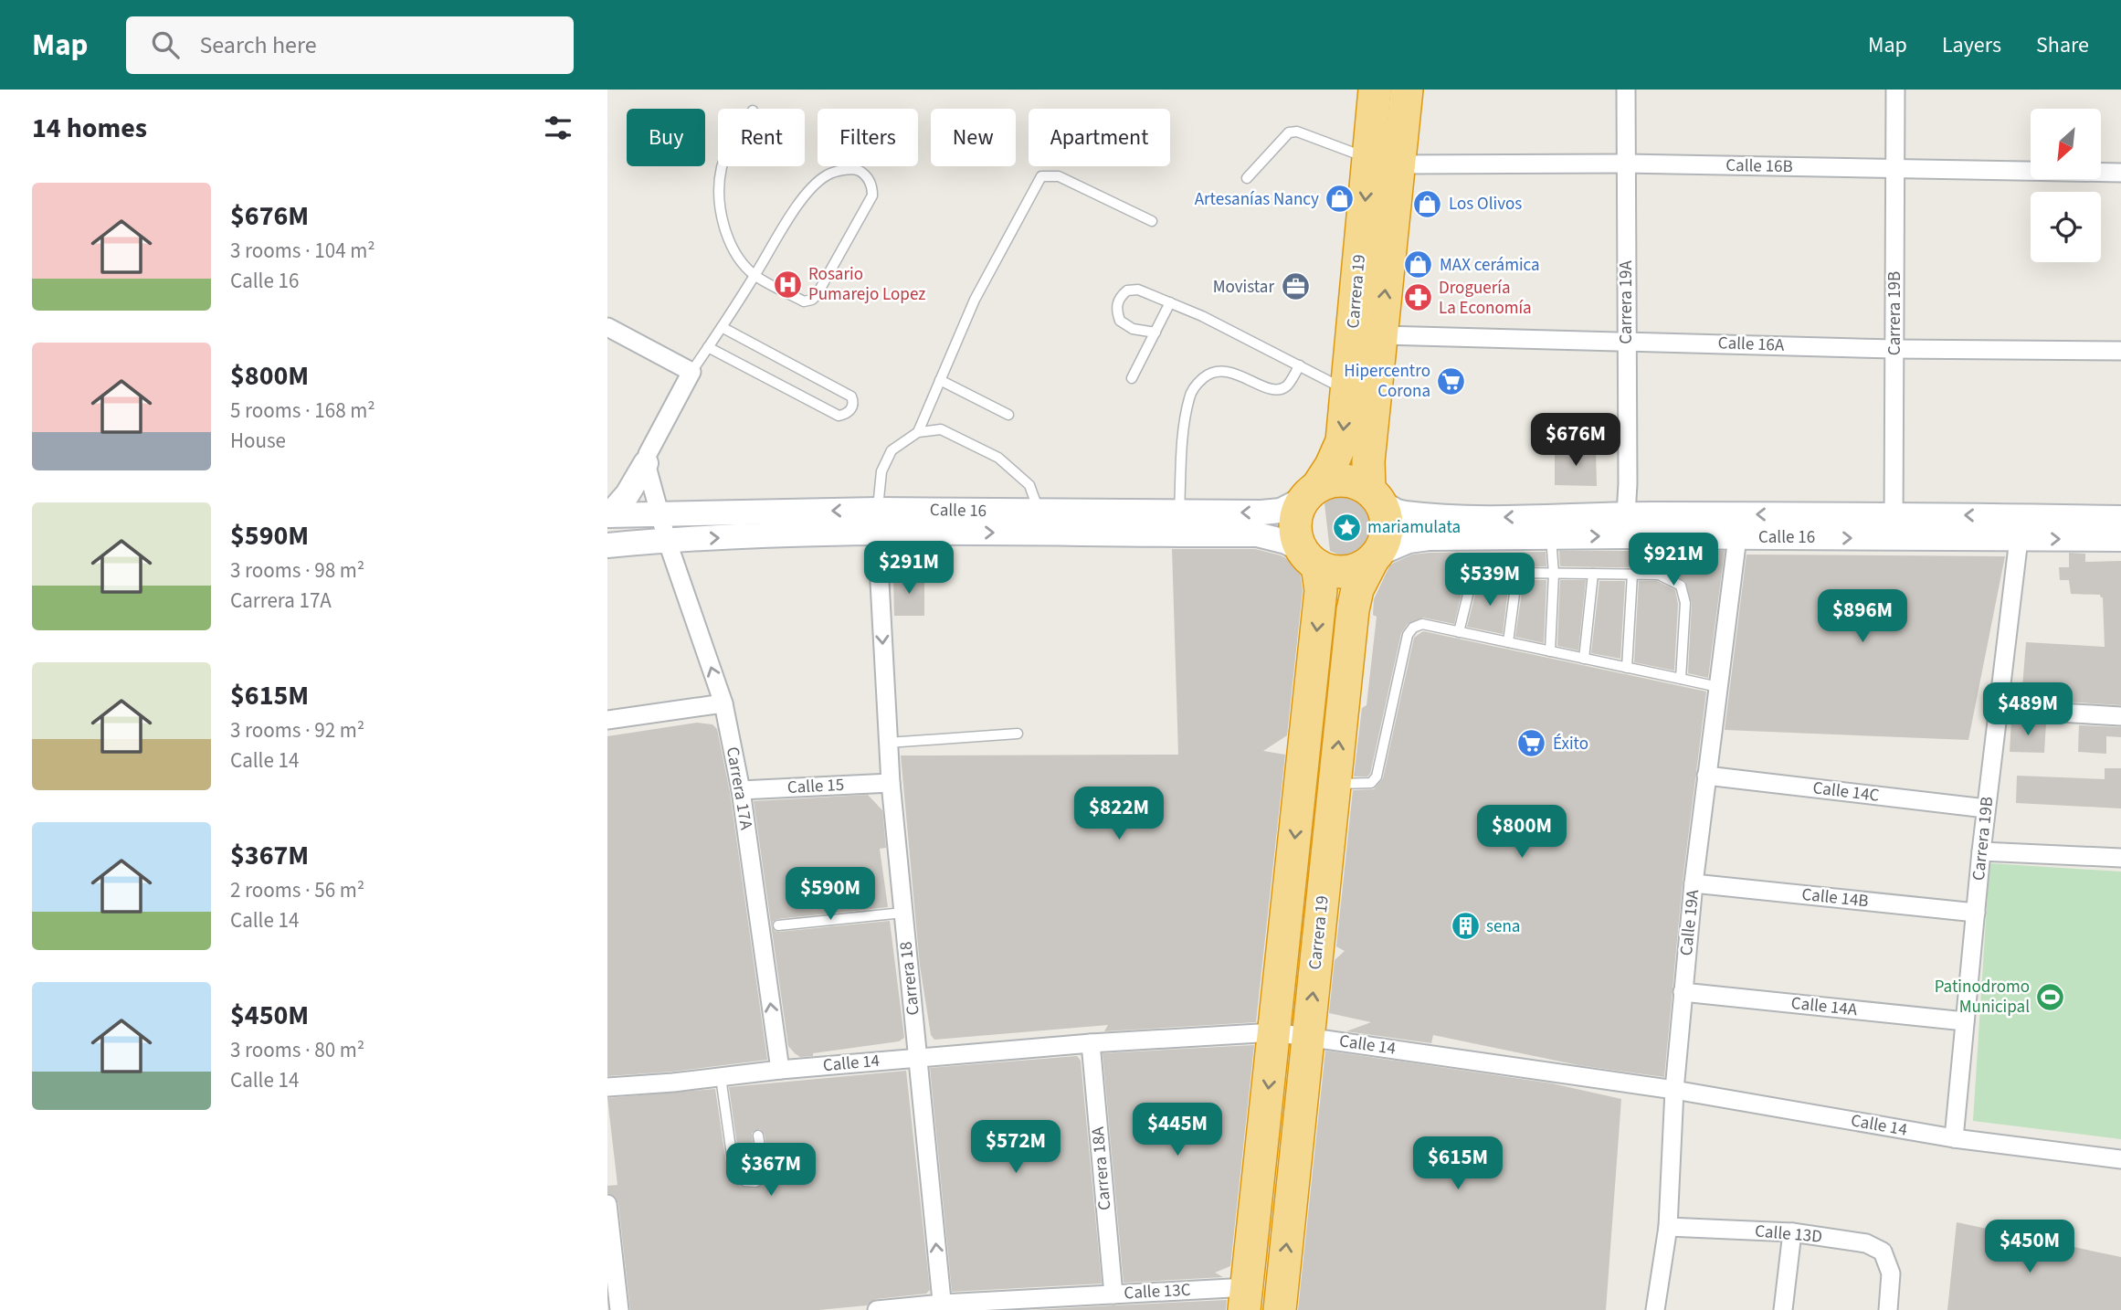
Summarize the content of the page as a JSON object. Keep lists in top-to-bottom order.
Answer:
{
  "streets": {
    "highway": ["Carrera 19"],
    "main road": ["Calle 16"],
    "street": [
      "Calle 16B",
      "Carrera 19A",
      "Carrera 19B",
      "Calle 16A",
      "Calle 15",
      "Carrera 17A",
      "Calle 14C",
      "Calle 14B",
      "Calle 19A",
      "Carrera 18",
      "Calle 14A",
      "Calle 14",
      "Carrera 18A",
      "Calle 13D",
      "Calle 13C"
    ]
  },
  "crossings": [
    ["Calle 16B", "Carrera 19"],
    ["Calle 16B", "Carrera 19A"],
    ["Calle 16B", "Carrera 19B"],
    ["Carrera 19", "Calle 16A"],
    ["Carrera 19", "Calle 16"],
    ["Carrera 19", "Calle 14"],
    ["Carrera 19", "Calle 13C"],
    ["Carrera 19A", "Calle 16A"],
    ["Carrera 19A", "Calle 16"],
    ["Carrera 19B", "Calle 16A"],
    ["Carrera 19B", "Calle 16"],
    ["Carrera 19B", "Calle 14C"],
    ["Carrera 19B", "Calle 14B"],
    ["Carrera 19B", "Calle 14A"],
    ["Carrera 19B", "Calle 14"],
    ["Calle 16", "Carrera 17A"],
    ["Calle 16", "Calle 19A"],
    ["Calle 16", "Carrera 18"],
    ["Calle 15", "Carrera 17A"],
    ["Calle 15", "Carrera 18"],
    ["Carrera 17A", "Calle 14"],
    ["Calle 14C", "Calle 19A"],
    ["Calle 14B", "Calle 19A"],
    ["Calle 19A", "Calle 14A"],
    ["Calle 19A", "Calle 14"],
    ["Calle 19A", "Calle 13D"],
    ["Carrera 18", "Calle 14"],
    ["Carrera 18", "Calle 13C"],
    ["Calle 14", "Carrera 18A"],
    ["Carrera 18A", "Calle 13C"]
  ],
  "one_way": ["Carrera 17A"],
  "places": {
    "shop": ["Artesanías Nancy", "Los Olivos", "MAX cerámica"],
    "hospital": ["Rosario Pumarejo Lopez"],
    "office": ["Movistar"],
    "pharmacy": ["Droguería La Economía"],
    "supermarket": ["Hipercentro Corona", "Éxito"],
    "place": ["mariamulata"],
    "building": ["sena"],
    "sports": ["Patinodromo Municipal"]
  },
  "north": "bottom left",
  "page": {
    "header": "Map",
    "search": "Search here",
    "nav": ["Map", "Layers", "Share"],
    "heading": "14 homes",
    "chip": [
      "Buy",
      "Rent",
      "Filters",
      "New",
      "Apartment"
    ],
    "list": [
      {
        "name": "$676M",
        "note": "3 rooms · 104 m² · Calle 16"
      },
      {
        "name": "$800M",
        "note": "5 rooms · 168 m² · House"
      },
      {
        "name": "$590M",
        "note": "3 rooms · 98 m² · Carrera 17A"
      },
      {
        "name": "$615M",
        "note": "3 rooms · 92 m² · Calle 14"
      },
      {
        "name": "$367M",
        "note": "2 rooms · 56 m² · Calle 14"
      },
      {
        "name": "$450M",
        "note": "3 rooms · 80 m² · Calle 14"
      }
    ],
    "price": [
      "$676M",
      "$921M",
      "$291M",
      "$539M",
      "$896M",
      "$489M",
      "$822M",
      "$800M",
      "$590M",
      "$445M",
      "$572M",
      "$615M",
      "$367M",
      "$450M"
    ]
  }
}
